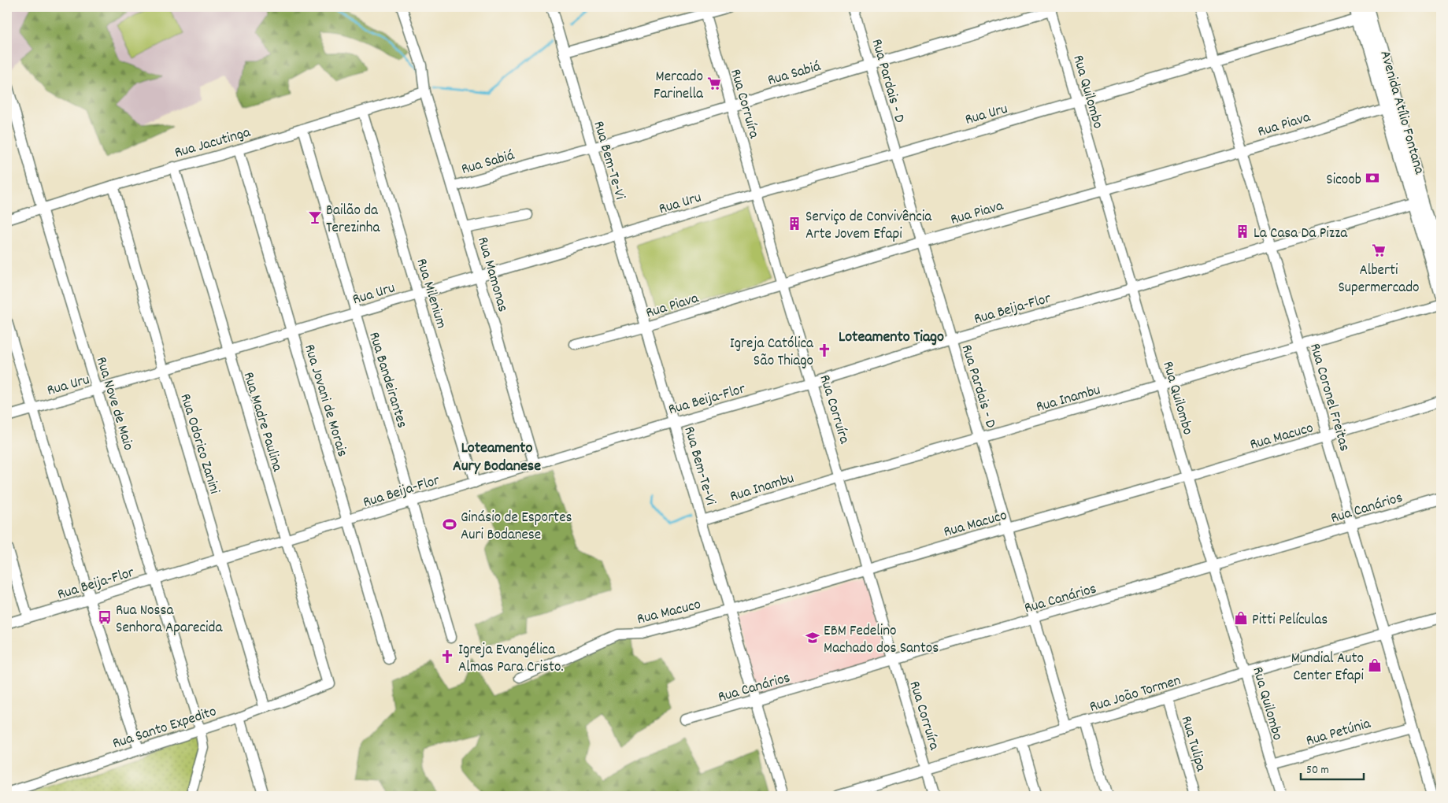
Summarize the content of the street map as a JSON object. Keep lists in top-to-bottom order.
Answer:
{
  "streets": {
    "main road": ["Avenida Atílio Fontana"],
    "street": [
      "Rua Sabiá",
      "Rua Pardais - D",
      "Rua Quilombo",
      "Rua Corruíra",
      "Rua Uru",
      "Rua Piava",
      "Rua Jacutinga",
      "Rua Bem-Te-Vi",
      "Rua Mamonas",
      "Rua Milenium",
      "Rua Beija-Flor",
      "Rua Bandeirantes",
      "Rua Inambu",
      "Rua Coronel Freitas",
      "Rua Jovani de Morais",
      "Rua Nove de Maio",
      "Rua Madre Paulina",
      "Rua Macuco",
      "Rua Odorico Zanini",
      "Rua Canários",
      "Rua João Tormen",
      "Rua Santo Expedito",
      "Rua Petúnia",
      "Rua Tulipa"
    ]
  },
  "crossings": [
    ["Rua Sabiá", "Rua Pardais - D"],
    ["Rua Sabiá", "Rua Quilombo"],
    ["Rua Sabiá", "Rua Corruíra"],
    ["Rua Sabiá", "Rua Bem-Te-Vi"],
    ["Rua Sabiá", "Rua Mamonas"],
    ["Rua Pardais - D", "Rua Uru"],
    ["Rua Pardais - D", "Rua Piava"],
    ["Rua Pardais - D", "Rua Beija-Flor"],
    ["Rua Pardais - D", "Rua Inambu"],
    ["Rua Pardais - D", "Rua Macuco"],
    ["Rua Pardais - D", "Rua Canários"],
    ["Rua Pardais - D", "Rua João Tormen"],
    ["Rua Quilombo", "Rua Uru"],
    ["Rua Quilombo", "Rua Piava"],
    ["Rua Quilombo", "Rua Beija-Flor"],
    ["Rua Quilombo", "Rua Inambu"],
    ["Rua Quilombo", "Rua Macuco"],
    ["Rua Quilombo", "Rua Canários"],
    ["Rua Quilombo", "Rua João Tormen"],
    ["Rua Quilombo", "Rua Petúnia"],
    ["Rua Corruíra", "Rua Uru"],
    ["Rua Corruíra", "Rua Piava"],
    ["Rua Corruíra", "Rua Beija-Flor"],
    ["Rua Corruíra", "Rua Inambu"],
    ["Rua Corruíra", "Rua Macuco"],
    ["Rua Corruíra", "Rua Canários"],
    ["Rua Corruíra", "Rua João Tormen"],
    ["Avenida Atílio Fontana", "Rua Uru"],
    ["Avenida Atílio Fontana", "Rua Piava"],
    ["Avenida Atílio Fontana", "Rua Beija-Flor"],
    ["Rua Uru", "Rua Bem-Te-Vi"],
    ["Rua Uru", "Rua Mamonas"],
    ["Rua Uru", "Rua Milenium"],
    ["Rua Uru", "Rua Bandeirantes"],
    ["Rua Uru", "Rua Coronel Freitas"],
    ["Rua Uru", "Rua Jovani de Morais"],
    ["Rua Uru", "Rua Nove de Maio"],
    ["Rua Uru", "Rua Madre Paulina"],
    ["Rua Uru", "Rua Odorico Zanini"],
    ["Rua Piava", "Rua Bem-Te-Vi"],
    ["Rua Piava", "Rua Coronel Freitas"],
    ["Rua Jacutinga", "Rua Mamonas"],
    ["Rua Jacutinga", "Rua Milenium"],
    ["Rua Jacutinga", "Rua Bandeirantes"],
    ["Rua Jacutinga", "Rua Jovani de Morais"],
    ["Rua Jacutinga", "Rua Nove de Maio"],
    ["Rua Jacutinga", "Rua Madre Paulina"],
    ["Rua Jacutinga", "Rua Odorico Zanini"],
    ["Rua Bem-Te-Vi", "Rua Beija-Flor"],
    ["Rua Bem-Te-Vi", "Rua Inambu"],
    ["Rua Bem-Te-Vi", "Rua Macuco"],
    ["Rua Bem-Te-Vi", "Rua Canários"],
    ["Rua Mamonas", "Rua Beija-Flor"],
    ["Rua Milenium", "Rua Beija-Flor"],
    ["Rua Beija-Flor", "Rua Bandeirantes"],
    ["Rua Beija-Flor", "Rua Coronel Freitas"],
    ["Rua Beija-Flor", "Rua Jovani de Morais"],
    ["Rua Beija-Flor", "Rua Nove de Maio"],
    ["Rua Beija-Flor", "Rua Madre Paulina"],
    ["Rua Beija-Flor", "Rua Odorico Zanini"],
    ["Rua Inambu", "Rua Coronel Freitas"],
    ["Rua Coronel Freitas", "Rua Macuco"],
    ["Rua Coronel Freitas", "Rua Canários"],
    ["Rua Coronel Freitas", "Rua João Tormen"],
    ["Rua Coronel Freitas", "Rua Petúnia"],
    ["Rua Nove de Maio", "Rua Santo Expedito"],
    ["Rua Madre Paulina", "Rua Santo Expedito"],
    ["Rua Odorico Zanini", "Rua Santo Expedito"],
    ["Rua João Tormen", "Rua Tulipa"]
  ],
  "districts": ["Loteamento Tiago", "Loteamento Aury Bodanese"],
  "places": {
    "supermarket": ["Mercado Farinella", "Alberti Supermercado"],
    "bank": ["Sicoob"],
    "bar": ["Bailão da Terezinha"],
    "building": ["Serviço de Convivência Arte Jovem Efapi", "La Casa Da Pizza"],
    "church": ["Igreja Católica São Thiago", "Igreja Evangélica Almas Para Cristo."],
    "sports": ["Ginásio de Esportes Auri Bodanese"],
    "bus stop": ["Rua Nossa Senhora Aparecida"],
    "shop": ["Pitti Películas", "Mundial Auto Center Efapi"],
    "school or university": ["EBM Fedelino Machado dos Santos"]
  },
  "scale_bar": "50 m"
}
